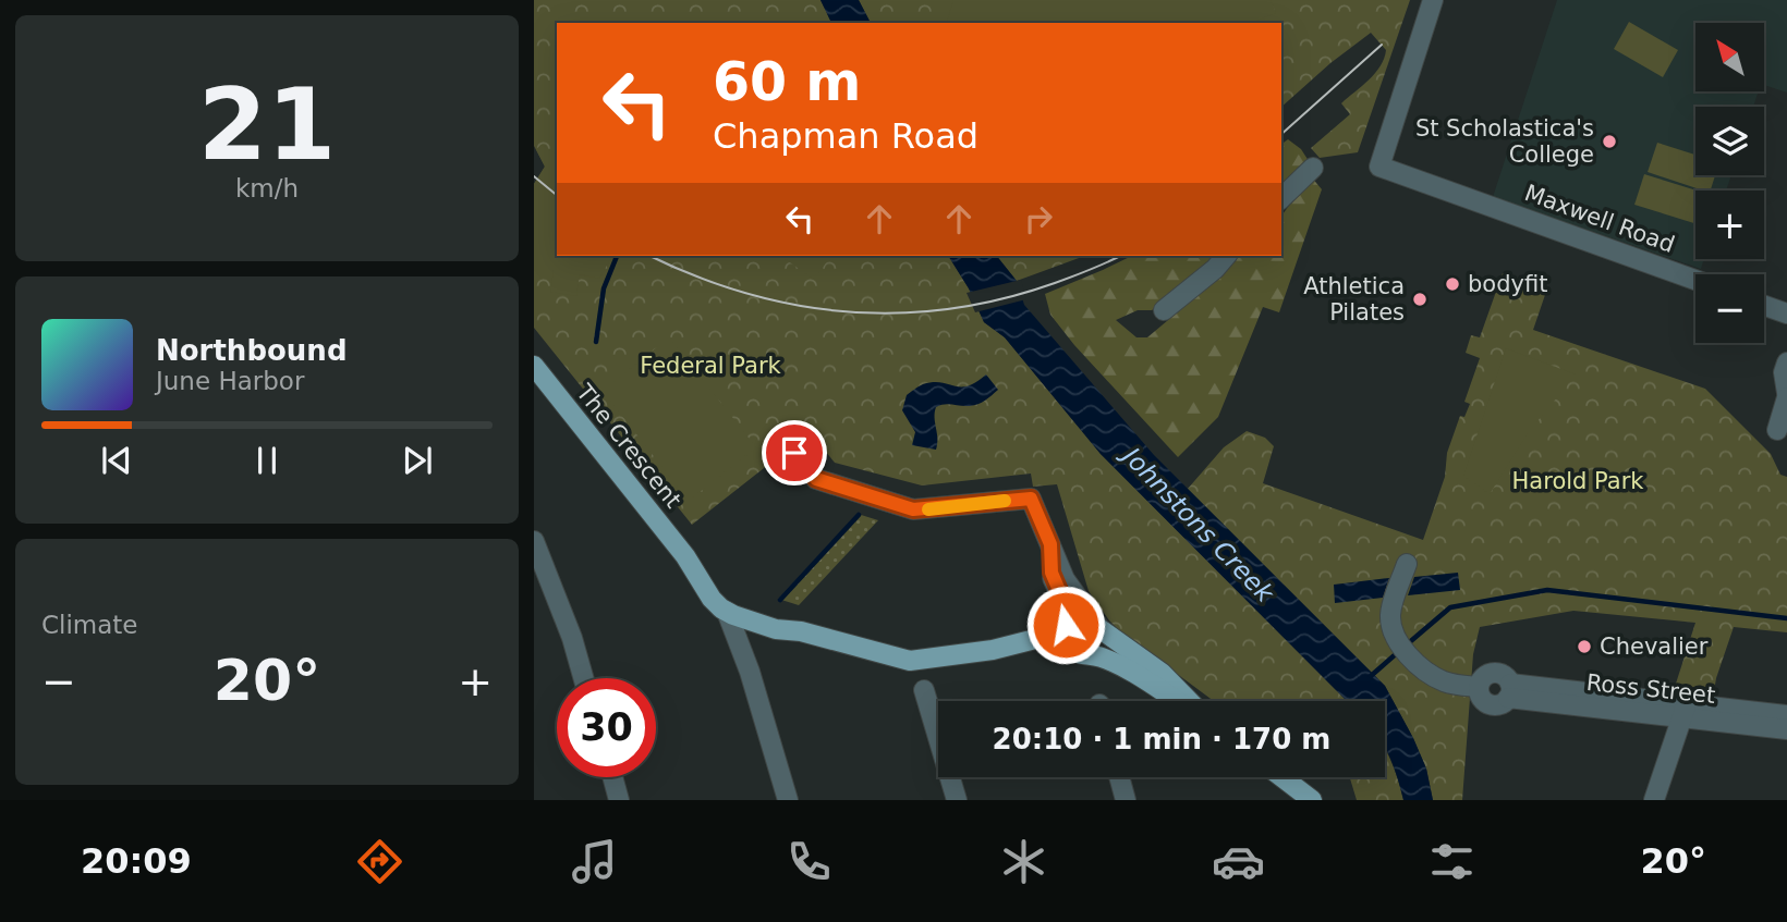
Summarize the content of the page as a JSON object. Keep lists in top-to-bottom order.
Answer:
{
  "streets": {
    "main road": ["The Crescent"],
    "street": ["Maxwell Road", "Ross Street"]
  },
  "water": ["Johnstons Creek"],
  "parks": ["Federal Park", "Harold Park"],
  "places": [
    "St Scholastica's College",
    "bodyfit",
    "Athletica Pilates",
    "Chevalier"
  ],
  "north": "top left",
  "page": {
    "tile": [
      ["21", "km/h"],
      "Climate"
    ],
    "map_buttons": ["+", "−"],
    "turn": ["60 m", "Chapman Road"],
    "song": ["Northbound", "June Harbor"],
    "heat": ["−", "20°", "+"],
    "limit": "30",
    "trip": "20:10 · 1 min · 170 m",
    "tabs": ["20:09", "20°"]
  }
}
